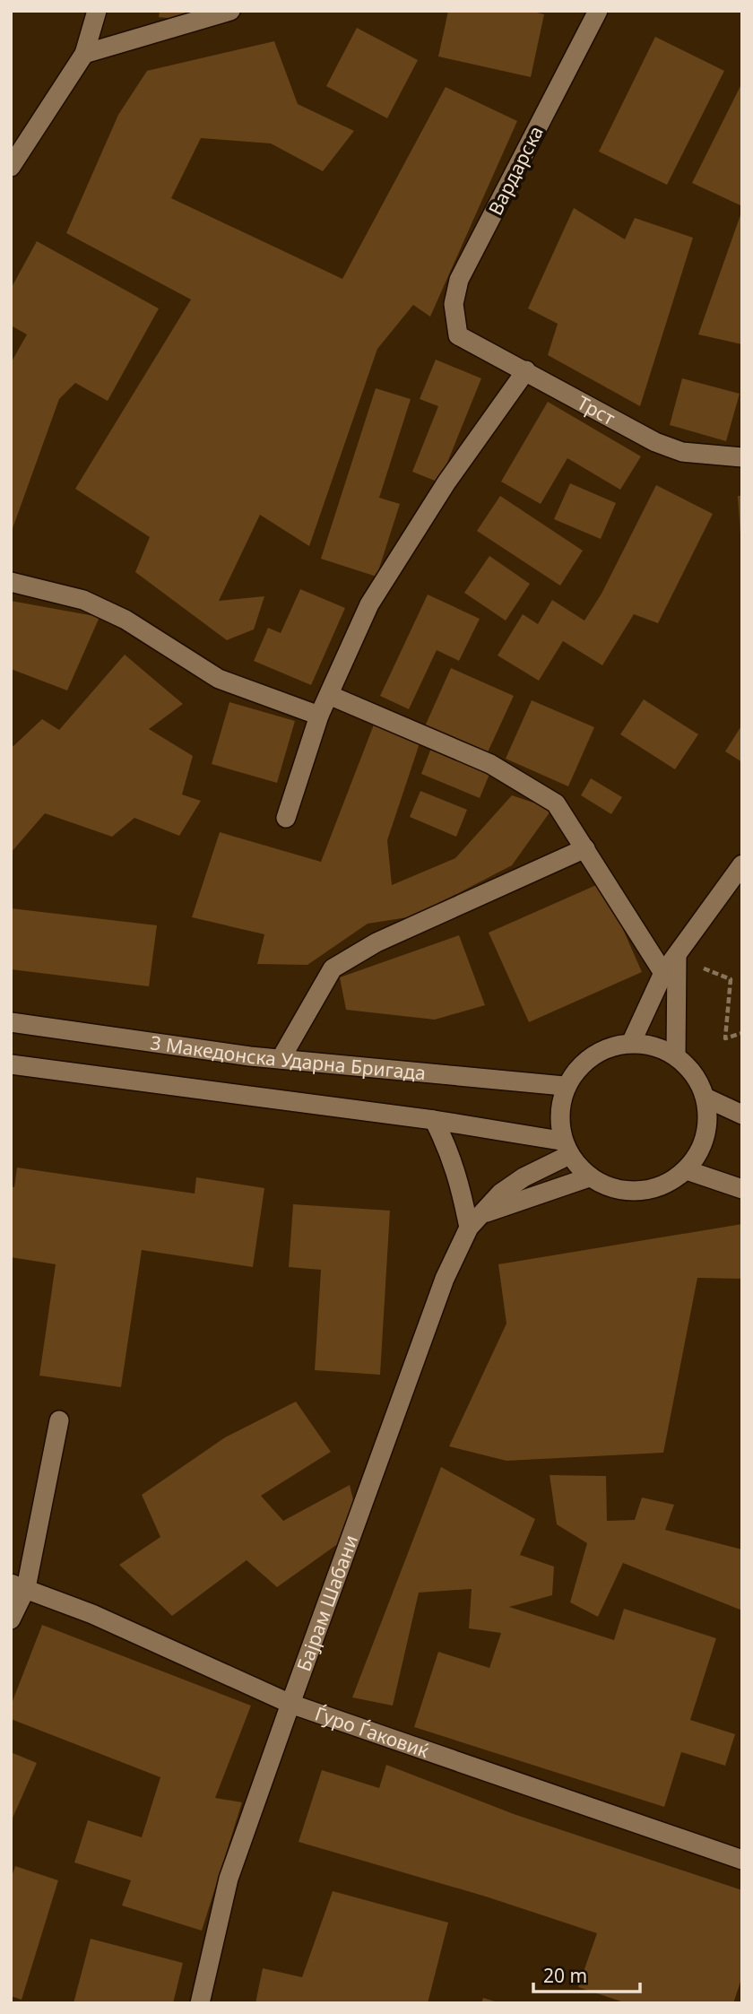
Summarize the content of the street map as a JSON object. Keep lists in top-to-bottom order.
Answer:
{
  "streets": {
    "street": [
      "Вардарска",
      "Трст",
      "3 Македонска Ударна Бригада",
      "Бајрам Шабани",
      "Ѓуро Ѓаковиќ"
    ]
  },
  "crossings": [
    ["Вардарска", "Трст"],
    ["3 Македонска Ударна Бригада", "Бајрам Шабани"],
    ["Бајрам Шабани", "Ѓуро Ѓаковиќ"]
  ],
  "scale_bar": "20 m"
}
